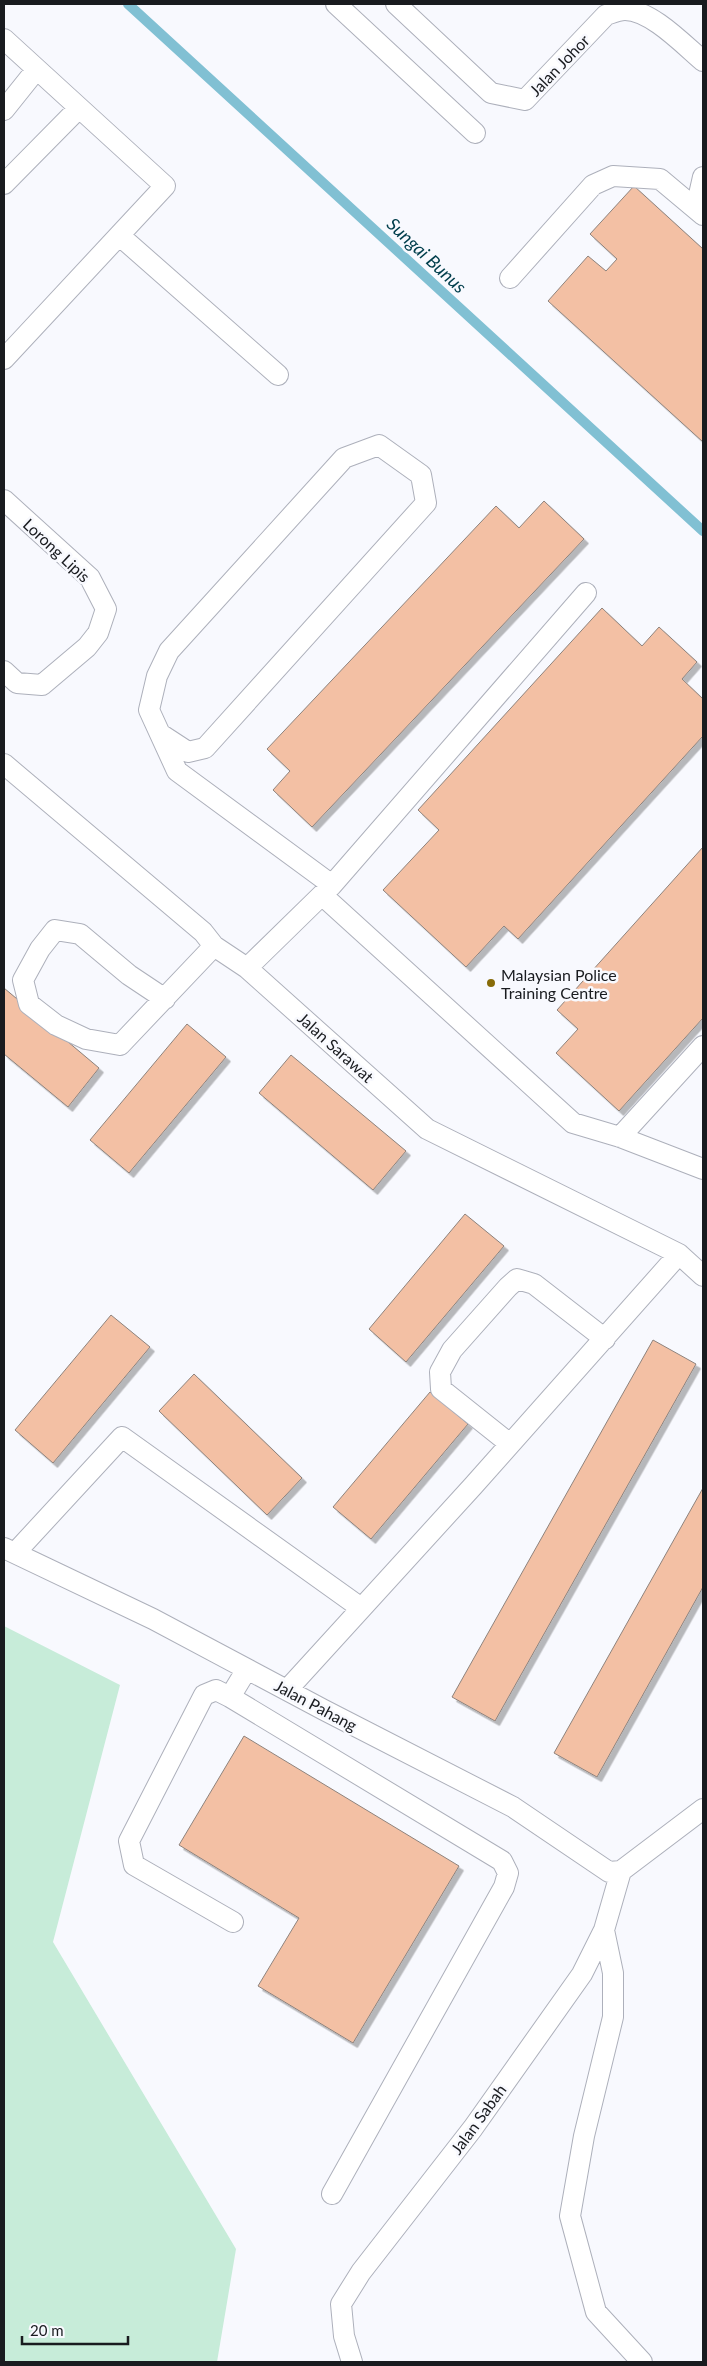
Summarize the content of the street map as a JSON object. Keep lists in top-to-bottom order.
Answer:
{
  "streets": {
    "lane": [
      "Jalan Johor",
      "Lorong Lipis",
      "Jalan Sarawat",
      "Jalan Pahang",
      "Jalan Sabah"
    ]
  },
  "crossings": [
    ["Jalan Pahang", "Jalan Sabah"]
  ],
  "water": ["Sungai Bunus"],
  "places": ["Malaysian Police Training Centre"],
  "scale_bar": "20 m"
}
